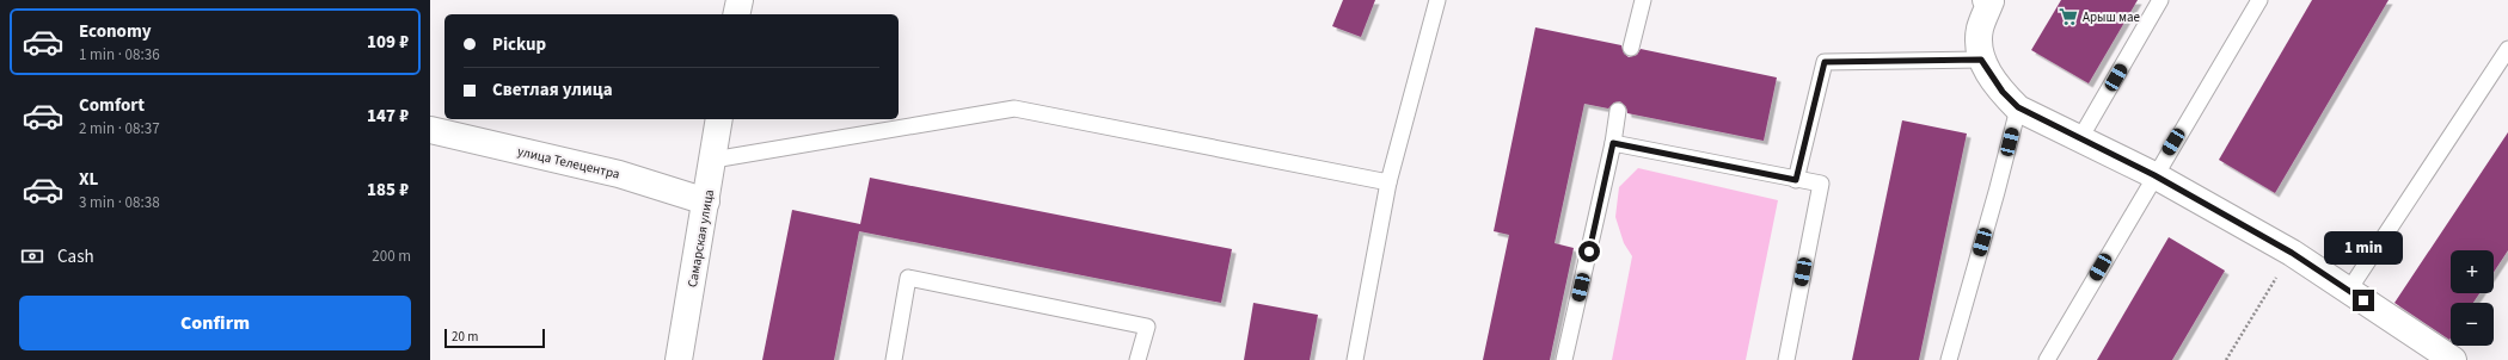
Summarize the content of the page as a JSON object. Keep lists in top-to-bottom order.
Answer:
{
  "streets": {
    "street": ["улица Телецентра", "Самарская улица"]
  },
  "crossings": [
    ["улица Телецентра", "Самарская улица"]
  ],
  "places": {
    "supermarket": ["Арыш мае"]
  },
  "scale_bar": "20 m",
  "page": {
    "list": [
      {
        "name": "Economy",
        "note": "1 min · 08:36",
        "value": "109 ₽"
      },
      {
        "name": "Comfort",
        "note": "2 min · 08:37",
        "value": "147 ₽"
      },
      {
        "name": "XL",
        "note": "3 min · 08:38",
        "value": "185 ₽"
      }
    ],
    "banner": ["Pickup", "Светлая улица"],
    "pay": ["Cash", "200 m"],
    "bubble": "1 min",
    "map_buttons": ["+", "−"],
    "buttons": "Confirm",
    "scale": "20 m"
  }
}
